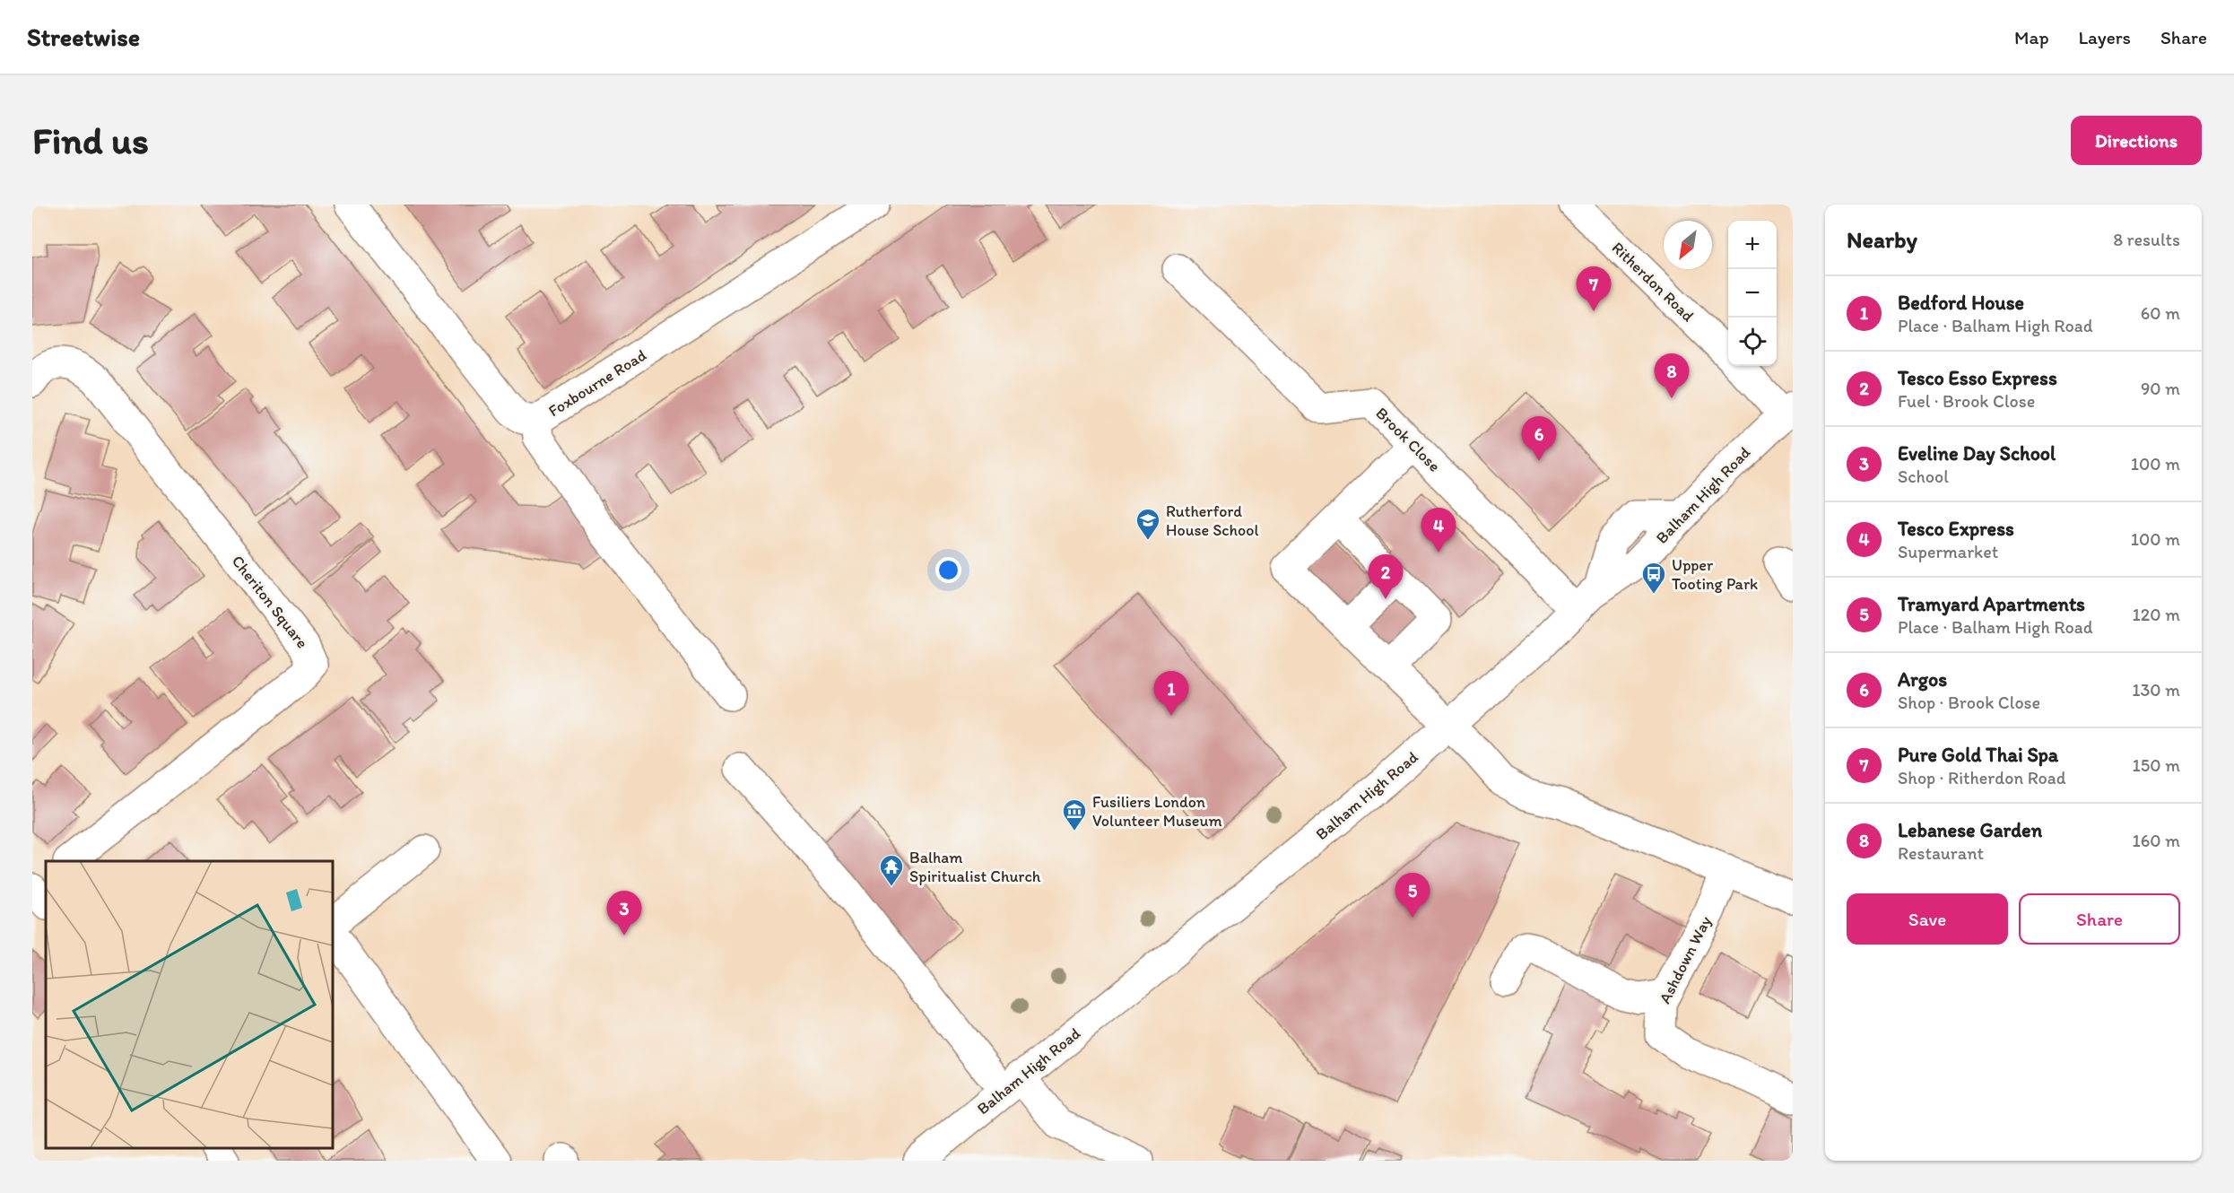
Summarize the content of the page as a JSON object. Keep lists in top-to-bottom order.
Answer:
{
  "streets": {
    "main road": [
      "Ritherdon Road",
      "Foxbourne Road",
      "Brook Close",
      "Balham High Road",
      "Cheriton Square",
      "Ashdown Way"
    ]
  },
  "crossings": [
    ["Brook Close", "Balham High Road"]
  ],
  "places": {
    "school or university": ["Rutherford House School"],
    "bus stop": ["Upper Tooting Park"],
    "museum": ["Fusiliers London Volunteer Museum"],
    "temple": ["Balham Spiritualist Church"]
  },
  "north": "bottom left",
  "page": {
    "header": "Streetwise",
    "nav": ["Map", "Layers", "Share"],
    "buttons": [
      "Directions",
      ["Save", "Share"]
    ],
    "title": "Find us",
    "heading": ["Nearby", "8 results"],
    "map_buttons": ["+", "−"],
    "pins": [
      "7",
      "8",
      "6",
      "4",
      "2",
      "1",
      "5",
      "3"
    ],
    "list": [
      {
        "mark": "1",
        "name": "Bedford House",
        "note": "Place · Balham High Road",
        "value": "60 m"
      },
      {
        "mark": "2",
        "name": "Tesco Esso Express",
        "note": "Fuel · Brook Close",
        "value": "90 m"
      },
      {
        "mark": "3",
        "name": "Eveline Day School",
        "note": "School",
        "value": "100 m"
      },
      {
        "mark": "4",
        "name": "Tesco Express",
        "note": "Supermarket",
        "value": "100 m"
      },
      {
        "mark": "5",
        "name": "Tramyard Apartments",
        "note": "Place · Balham High Road",
        "value": "120 m"
      },
      {
        "mark": "6",
        "name": "Argos",
        "note": "Shop · Brook Close",
        "value": "130 m"
      },
      {
        "mark": "7",
        "name": "Pure Gold Thai Spa",
        "note": "Shop · Ritherdon Road",
        "value": "150 m"
      },
      {
        "mark": "8",
        "name": "Lebanese Garden",
        "note": "Restaurant",
        "value": "160 m"
      }
    ]
  }
}
